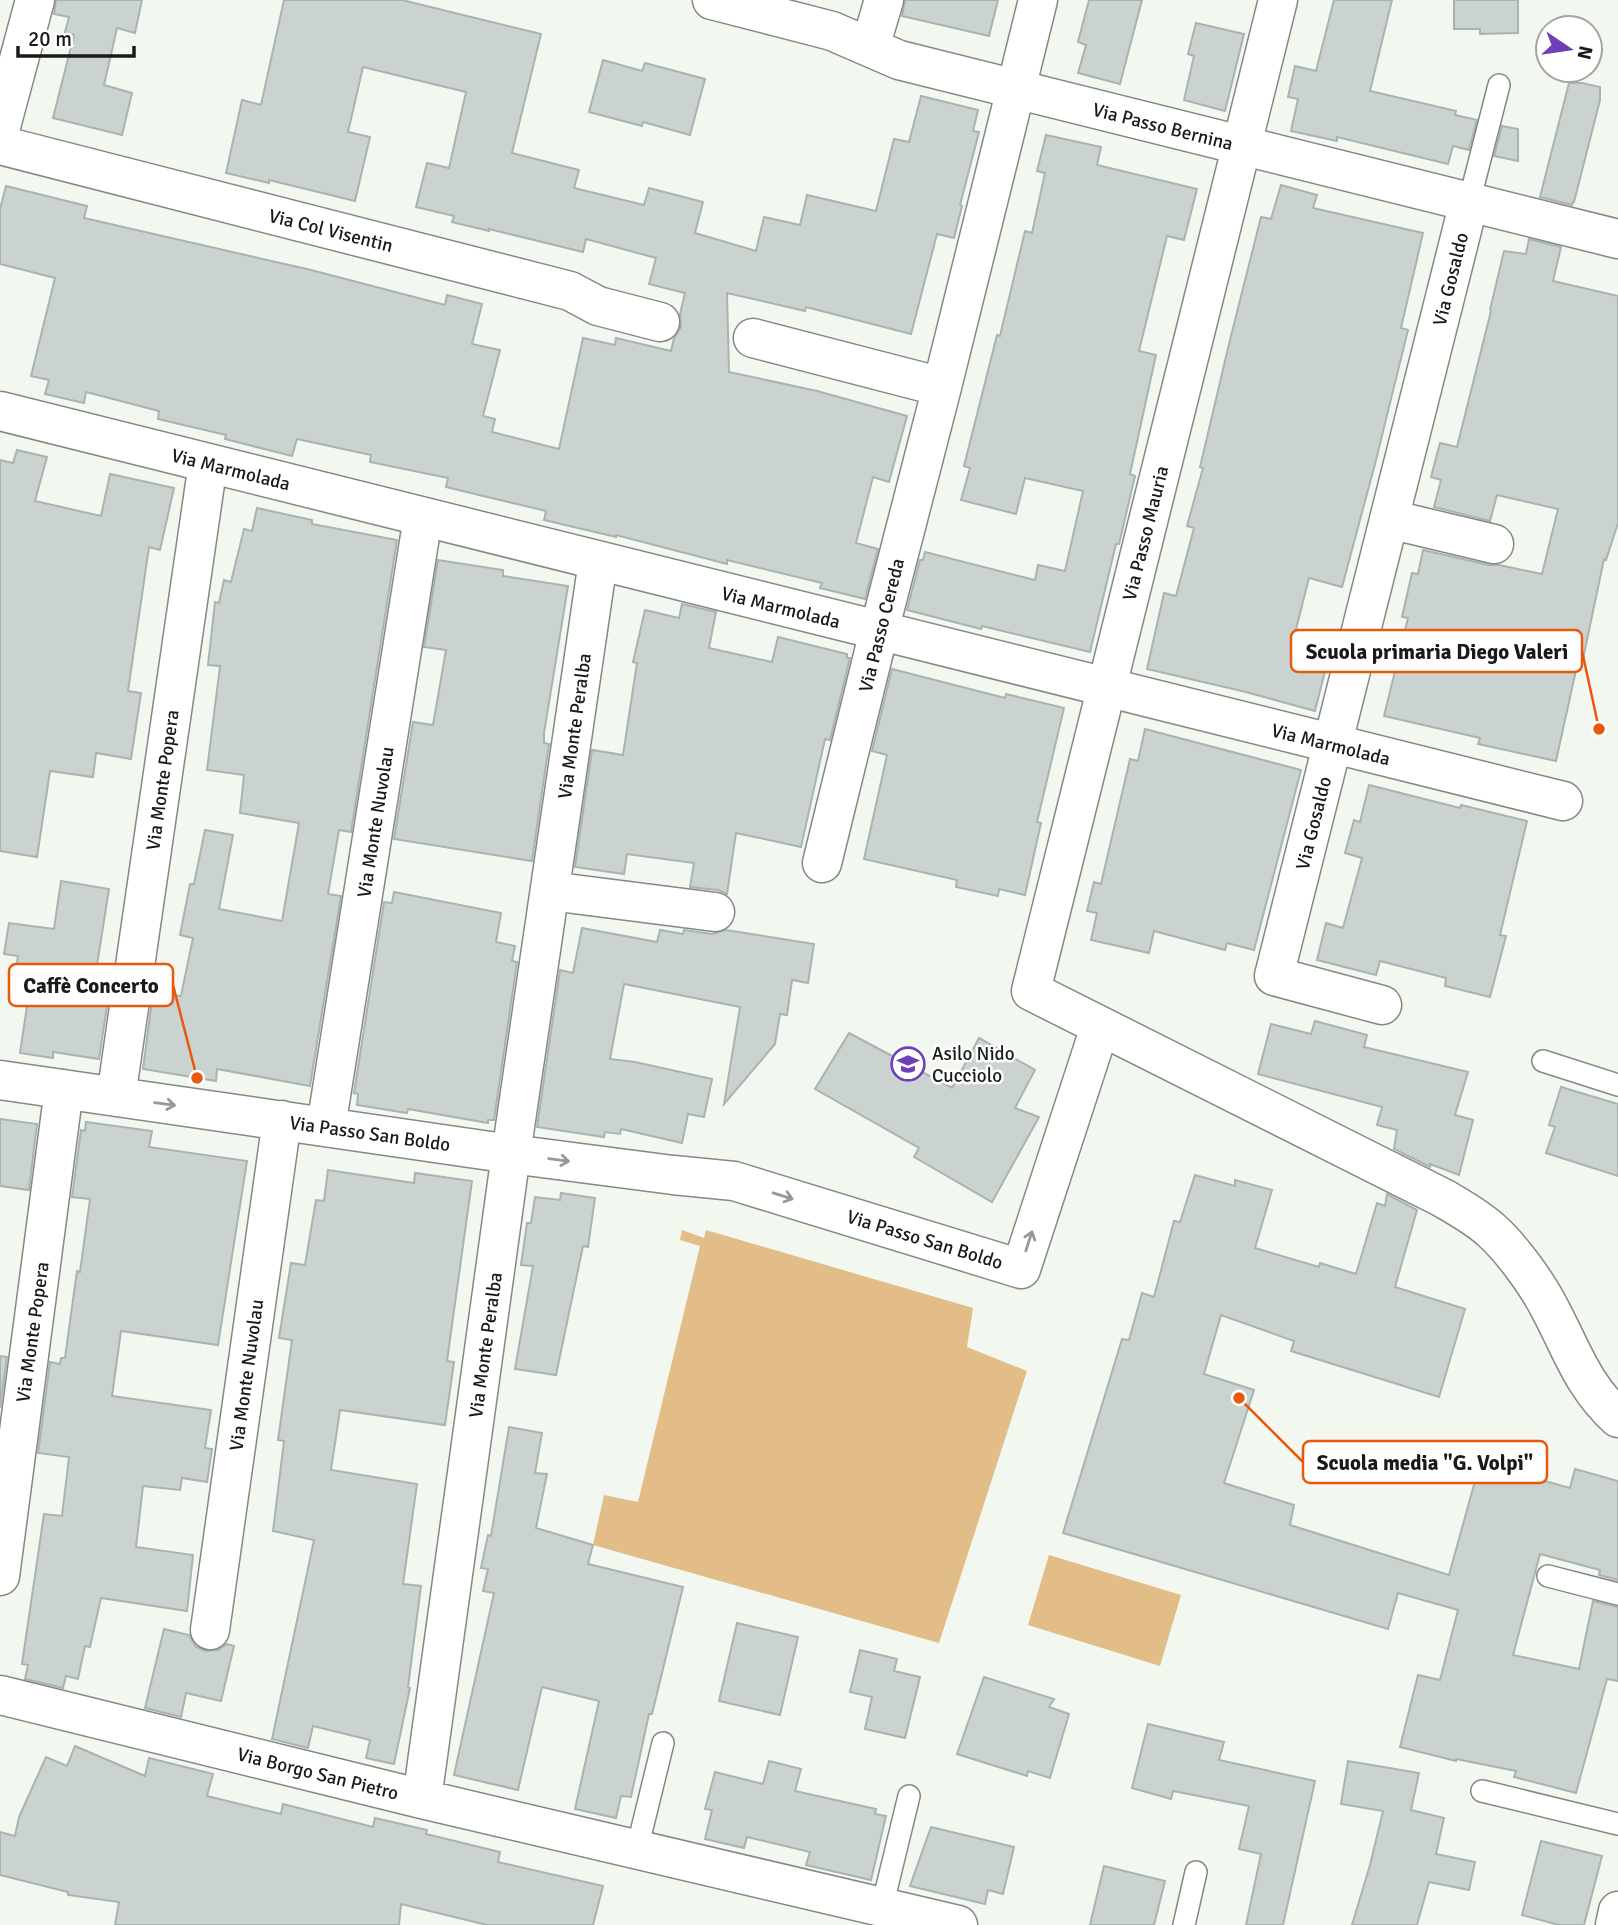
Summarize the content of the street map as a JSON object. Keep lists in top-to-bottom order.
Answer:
{
  "streets": {
    "street": [
      "Via Passo Bernina",
      "Via Col Visentin",
      "Via Gosaldo",
      "Via Marmolada",
      "Via Passo Mauria",
      "Via Passo Cereda",
      "Via Monte Peralba",
      "Via Monte Popera",
      "Via Monte Nuvolau",
      "Via Passo San Boldo",
      "Via Borgo San Pietro"
    ]
  },
  "crossings": [
    ["Via Passo Bernina", "Via Gosaldo"],
    ["Via Passo Bernina", "Via Passo Mauria"],
    ["Via Passo Bernina", "Via Passo Cereda"],
    ["Via Gosaldo", "Via Marmolada"],
    ["Via Marmolada", "Via Passo Mauria"],
    ["Via Marmolada", "Via Passo Cereda"],
    ["Via Marmolada", "Via Monte Peralba"],
    ["Via Marmolada", "Via Monte Popera"],
    ["Via Marmolada", "Via Monte Nuvolau"],
    ["Via Passo Mauria", "Via Passo San Boldo"],
    ["Via Monte Peralba", "Via Passo San Boldo"],
    ["Via Monte Peralba", "Via Borgo San Pietro"],
    ["Via Monte Popera", "Via Passo San Boldo"],
    ["Via Monte Nuvolau", "Via Passo San Boldo"]
  ],
  "one_way": ["Via Passo San Boldo"],
  "places": {
    "other": ["Scuola primaria Diego Valeri", "Caffè Concerto", "Scuola media \"G. Volpi\""],
    "school or university": ["Asilo Nido Cucciolo"]
  },
  "scale_bar": "20 m",
  "north": "right"
}
